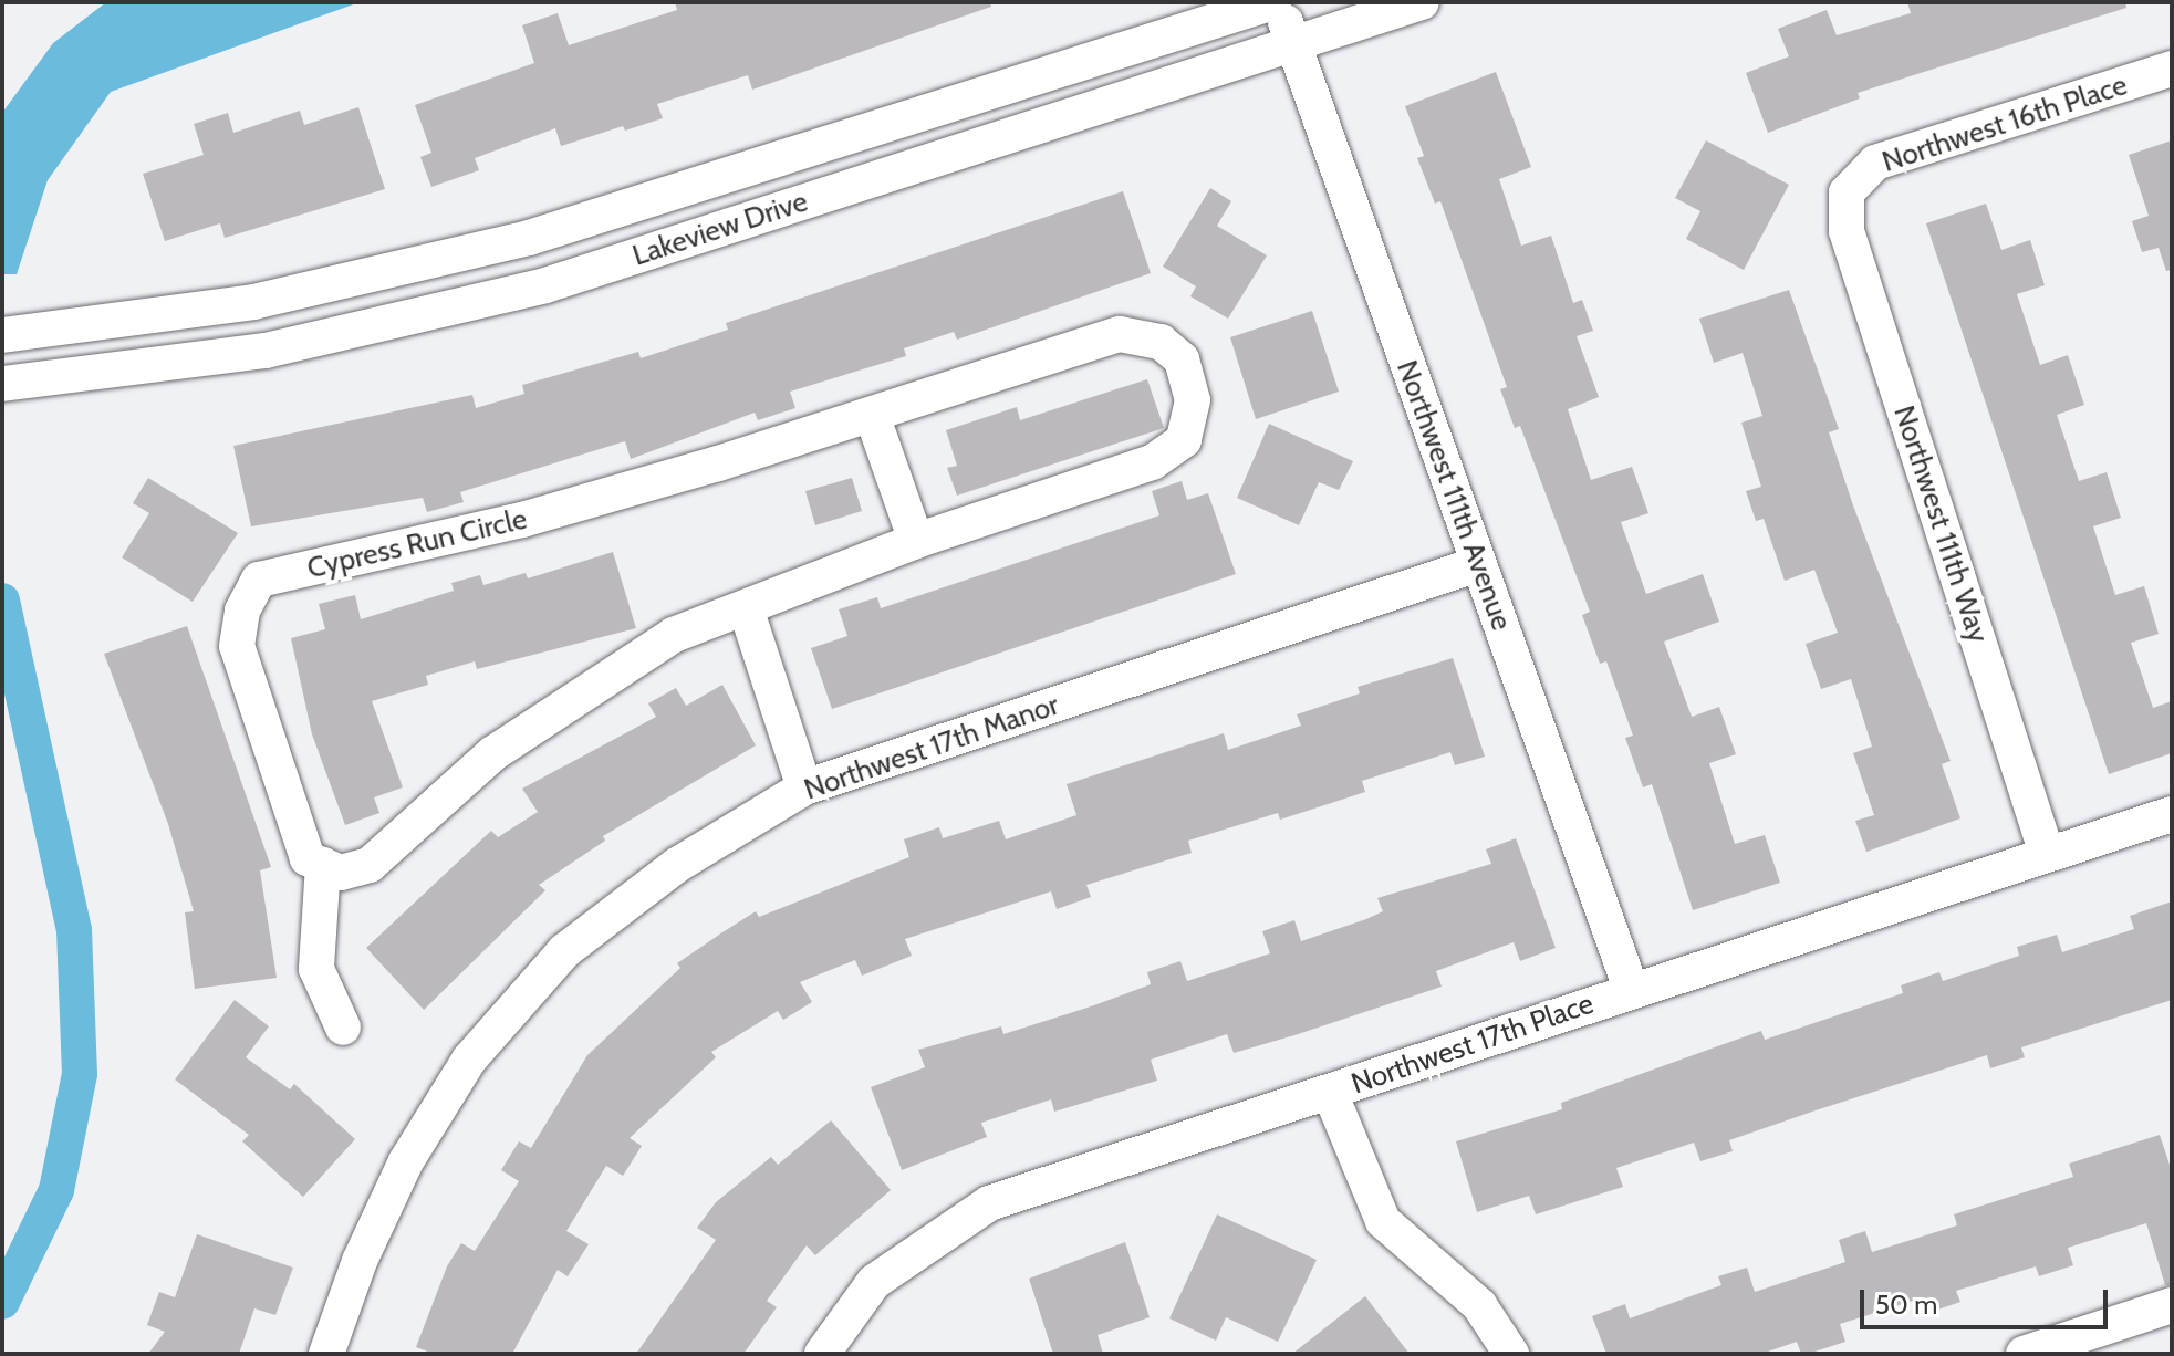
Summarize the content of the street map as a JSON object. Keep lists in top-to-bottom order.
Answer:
{
  "streets": {
    "street": [
      "Northwest 16th Place",
      "Lakeview Drive",
      "Northwest 111th Avenue",
      "Northwest 111th Way",
      "Cypress Run Circle",
      "Northwest 17th Manor",
      "Northwest 17th Place"
    ]
  },
  "crossings": [
    ["Northwest 16th Place", "Northwest 111th Way"],
    ["Lakeview Drive", "Northwest 111th Avenue"],
    ["Northwest 111th Avenue", "Northwest 17th Manor"],
    ["Northwest 111th Avenue", "Northwest 17th Place"],
    ["Northwest 111th Way", "Northwest 17th Place"]
  ],
  "scale_bar": "50 m"
}
